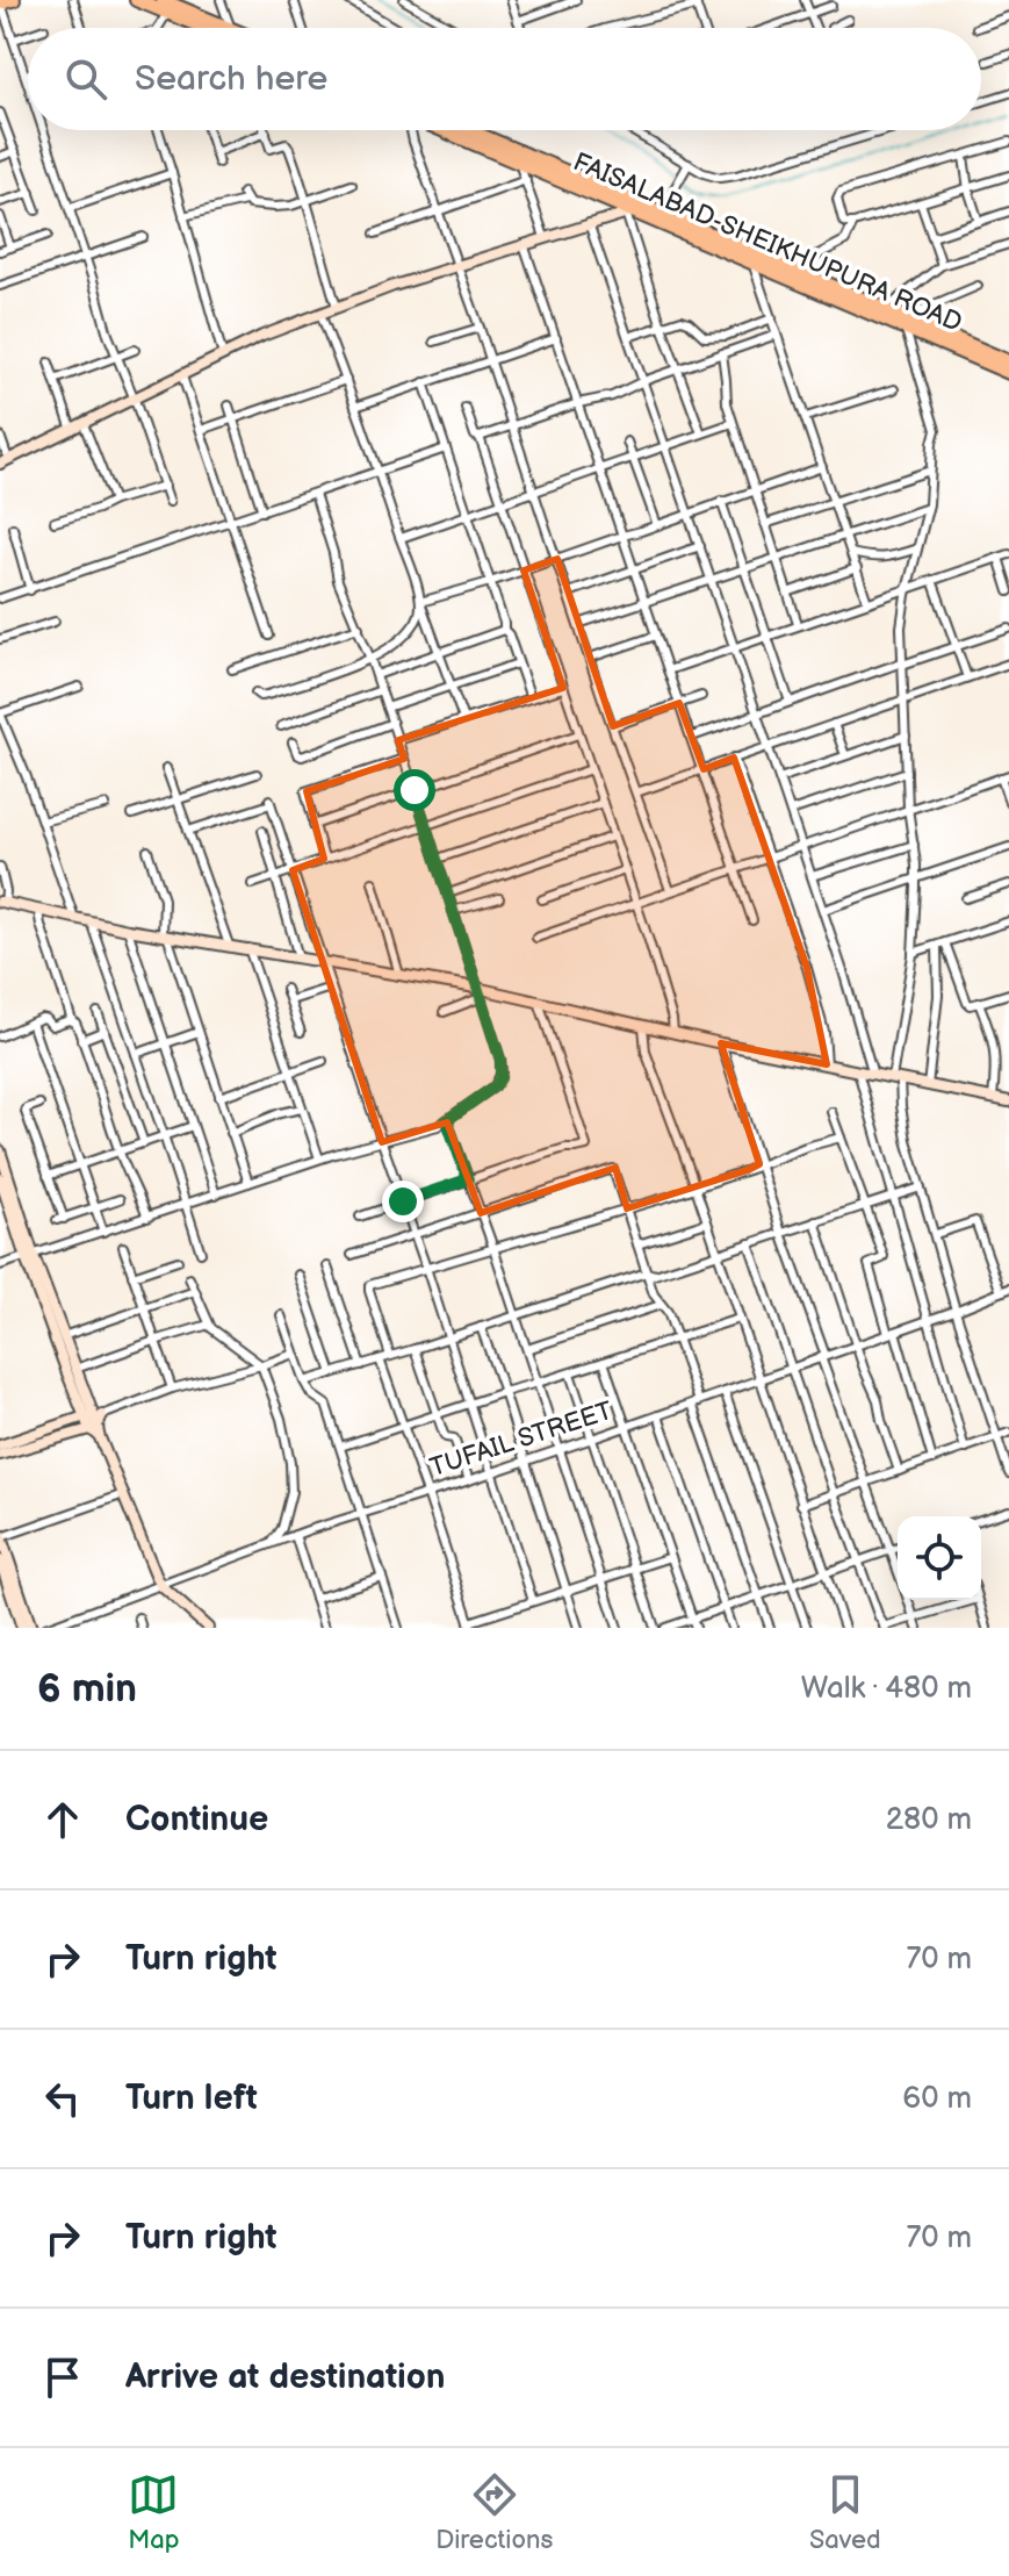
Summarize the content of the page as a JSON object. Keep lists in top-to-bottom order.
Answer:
{
  "streets": {
    "highway": ["FAISALABAD-SHEIKHUPURA ROAD"],
    "street": ["TUFAIL STREET"]
  },
  "page": {
    "search": "Search here",
    "heading": ["6 min", "Walk · 480 m"],
    "list": [
      ["Continue", "280 m"],
      ["Turn right", "70 m"],
      ["Turn left", "60 m"],
      ["Turn right", "70 m"],
      "Arrive at destination"
    ],
    "nav": ["Map", "Directions", "Saved"]
  }
}
